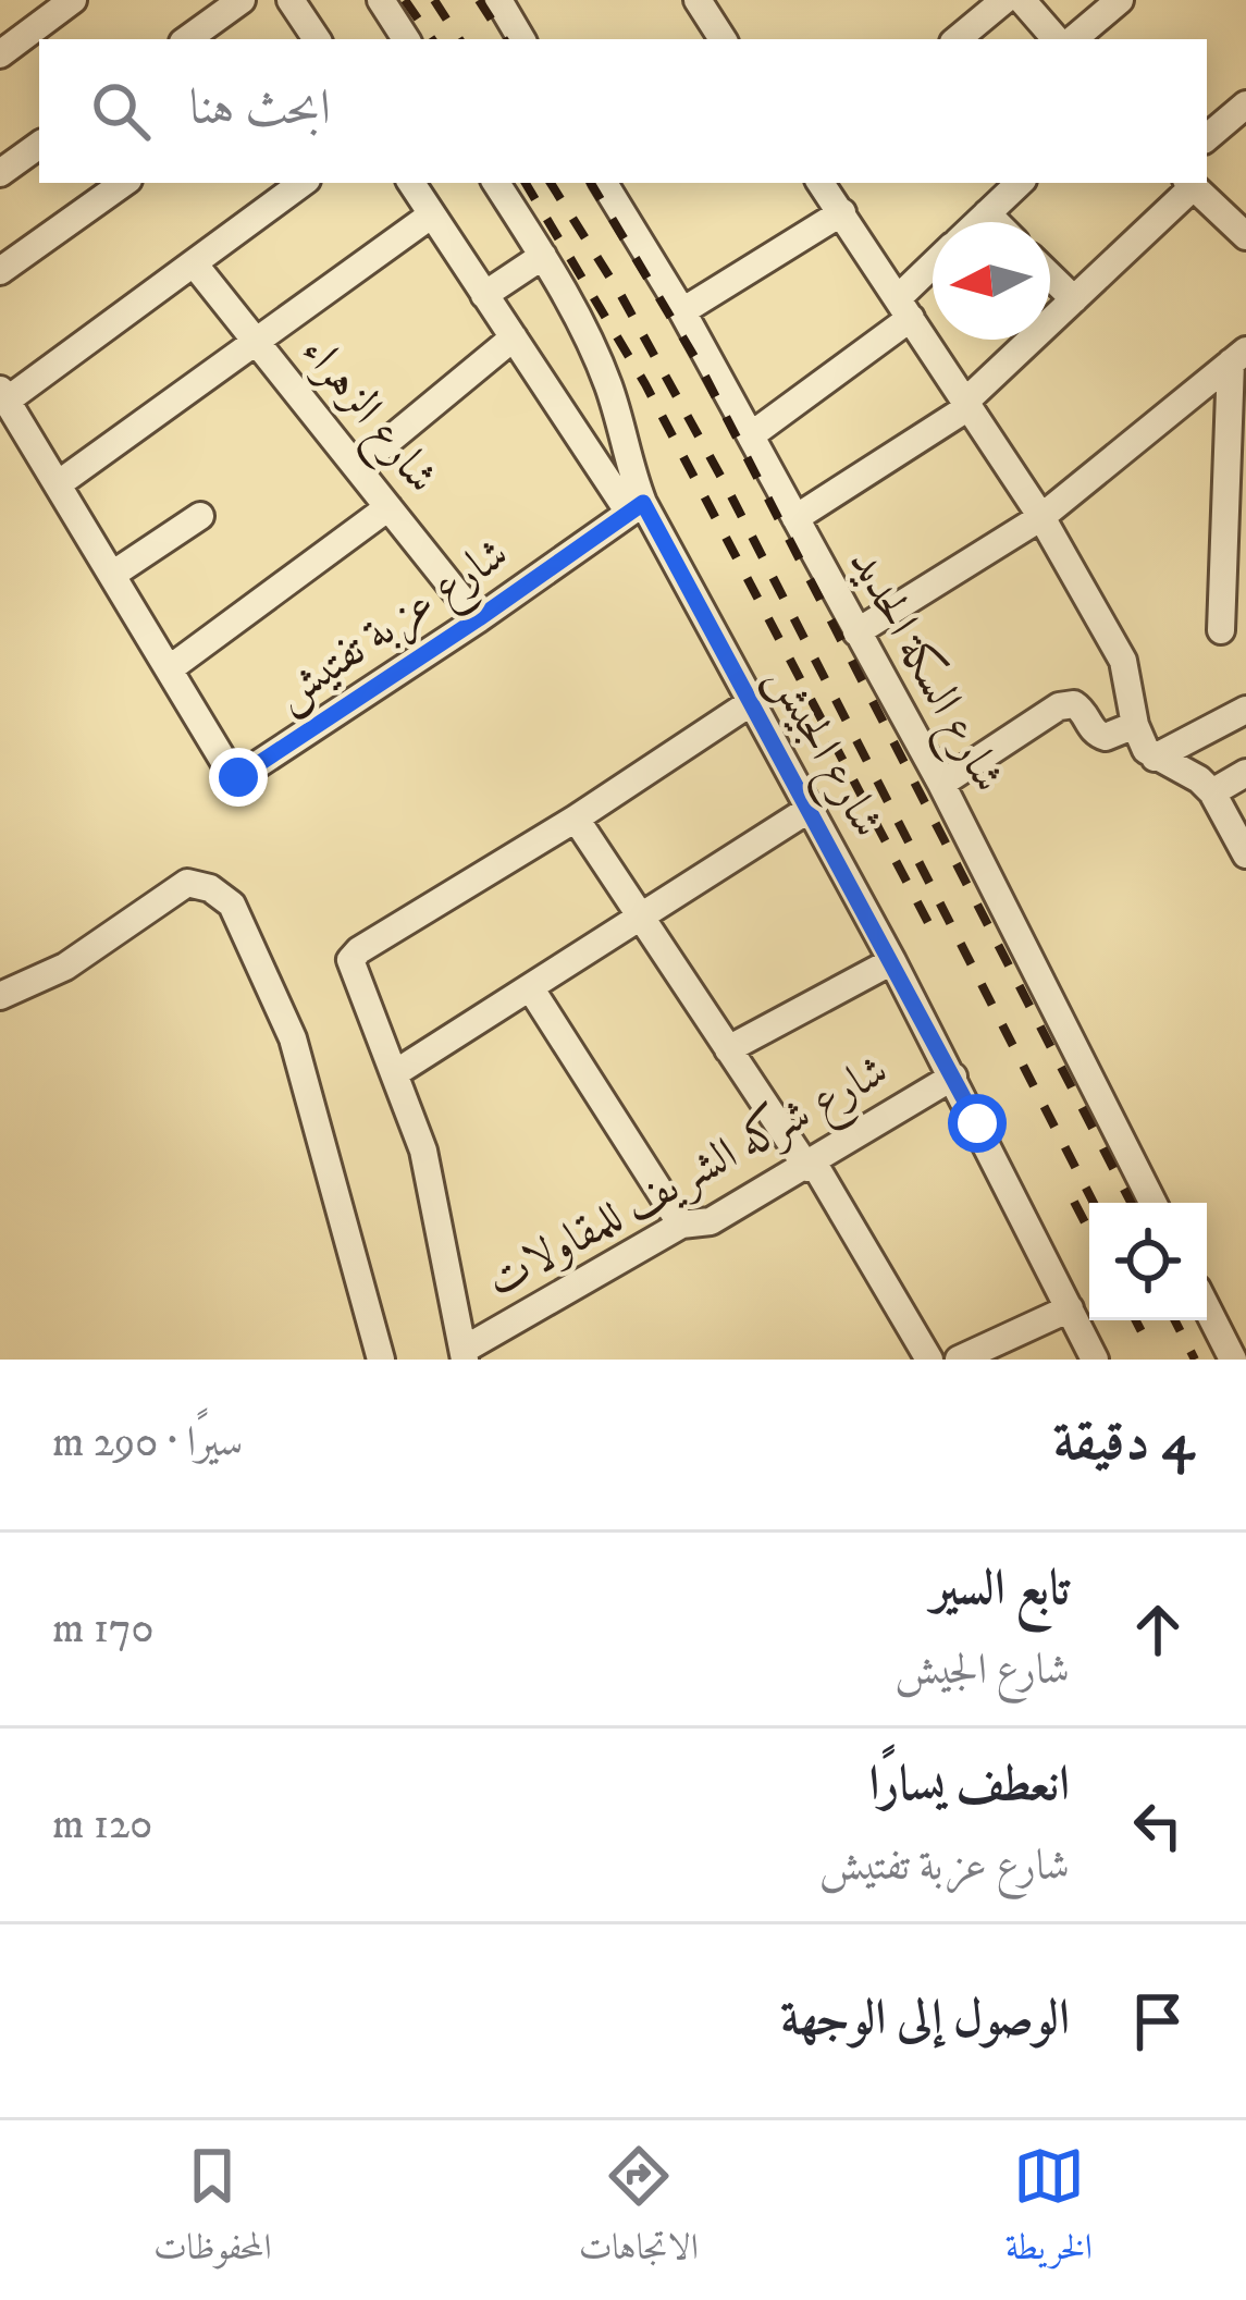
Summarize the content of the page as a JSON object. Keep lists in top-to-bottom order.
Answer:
{
  "streets": {
    "street": [
      "شارع الزهراء",
      "شارع عزبة تفتيش",
      "شارع السكة الحديد",
      "شارع الجيش",
      "شارع شركه الشريف للمقاولات"
    ]
  },
  "crossings": [
    ["شارع الزهراء", "شارع عزبة تفتيش"],
    ["شارع عزبة تفتيش", "شارع الجيش"],
    ["شارع الجيش", "شارع شركه الشريف للمقاولات"]
  ],
  "north": "left",
  "page": {
    "search": "ابحث هنا",
    "heading": ["4 دقيقة", "سيرًا · 290 m"],
    "list": [
      ["تابع السير", "شارع الجيش", "170 m"],
      ["انعطف يسارًا", "شارع عزبة تفتيش", "120 m"],
      "الوصول إلى الوجهة"
    ],
    "nav": ["الخريطة", "الاتجاهات", "المحفوظات"]
  }
}
